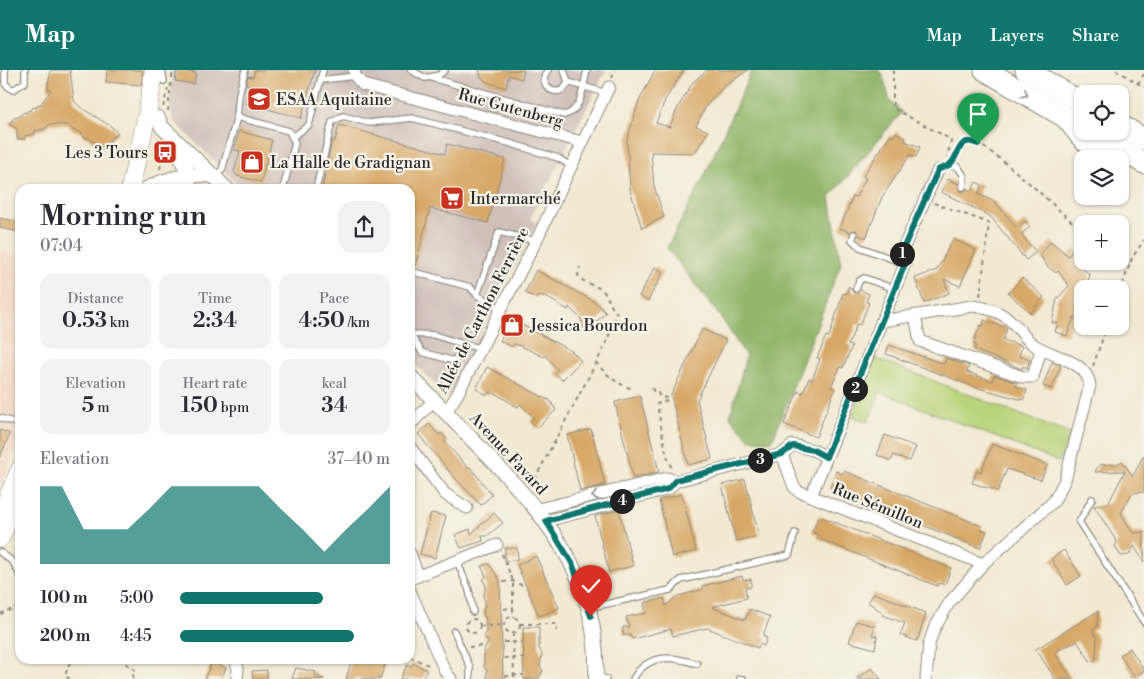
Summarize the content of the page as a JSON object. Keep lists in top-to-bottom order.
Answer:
{
  "streets": {
    "street": [
      "Rue Gutenberg",
      "Allée de Carthon Ferrière",
      "Avenue Favard",
      "Rue Sémillon"
    ]
  },
  "crossings": [
    ["Rue Gutenberg", "Allée de Carthon Ferrière"],
    ["Allée de Carthon Ferrière", "Avenue Favard"]
  ],
  "places": {
    "school or university": ["ESAA Aquitaine"],
    "bus stop": ["Les 3 Tours"],
    "shop": ["La Halle de Gradignan", "Jessica Bourdon"],
    "supermarket": ["Intermarché"]
  },
  "page": {
    "header": "Map",
    "nav": ["Map", "Layers", "Share"],
    "map_buttons": ["+", "−"],
    "heading": ["Morning run", "07:04"],
    "pins": [
      "1",
      "2",
      "3",
      "4"
    ],
    "stats": [
      ["Distance", "0.53 km"],
      ["Time", "2:34"],
      ["Pace", "4:50 /km"],
      ["Elevation", "5 m"],
      ["Heart rate", "150 bpm"],
      ["kcal", "34"]
    ],
    "chart": ["Elevation", "37–40 m"],
    "list": [
      {
        "name": "100 m",
        "note": "5:00"
      },
      {
        "name": "200 m",
        "note": "4:45"
      }
    ]
  }
}
